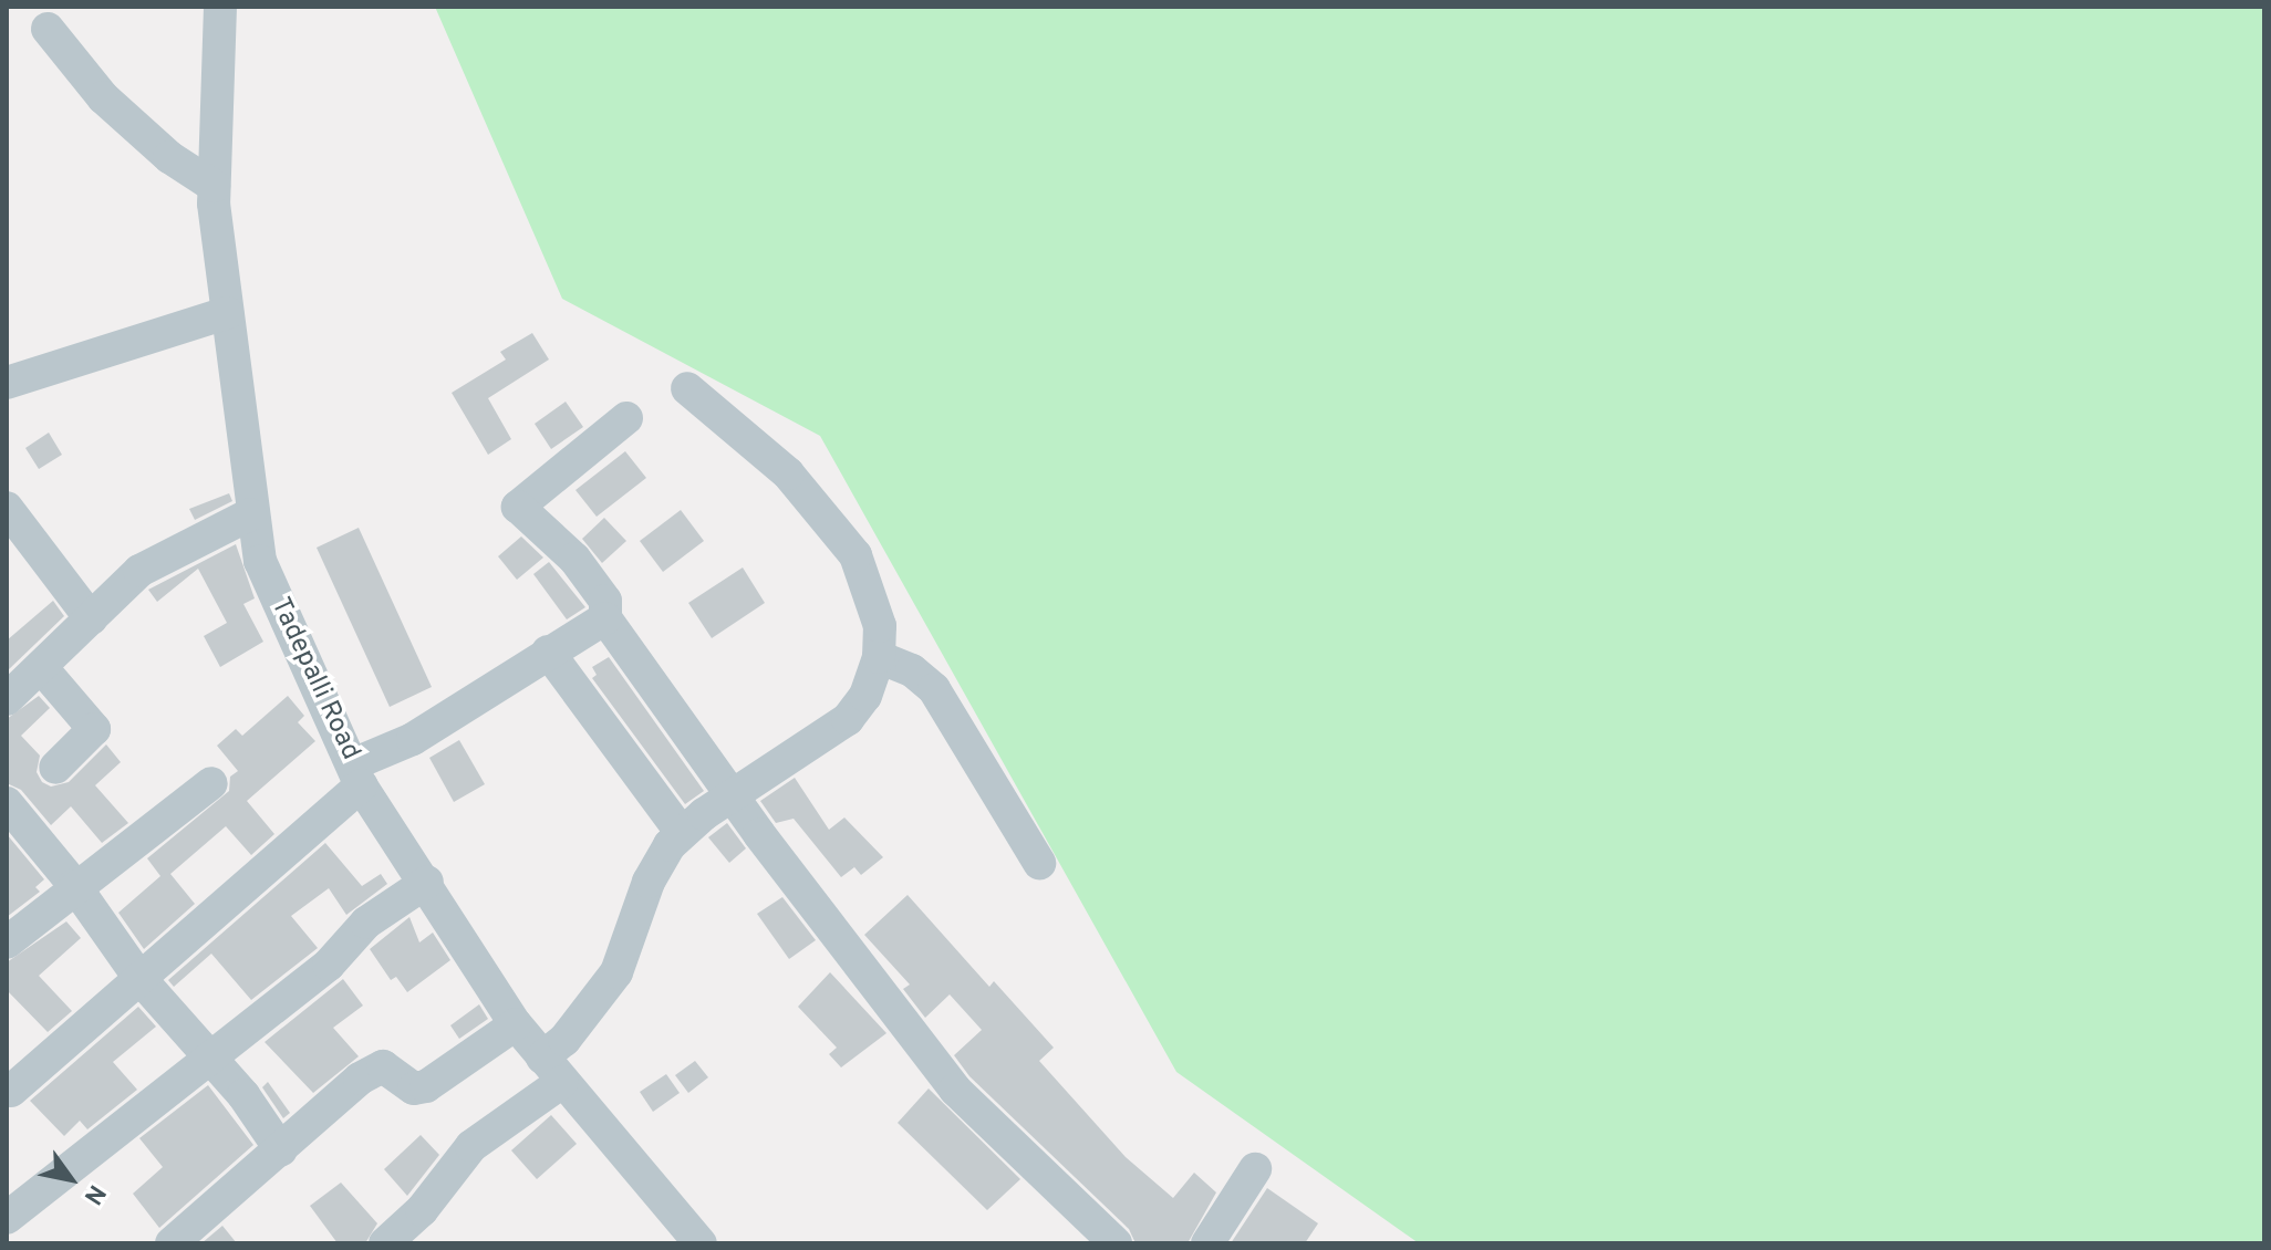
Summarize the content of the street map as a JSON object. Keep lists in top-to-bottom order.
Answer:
{
  "streets": {
    "street": ["Tadepalli Road"]
  },
  "north": "bottom right"
}
